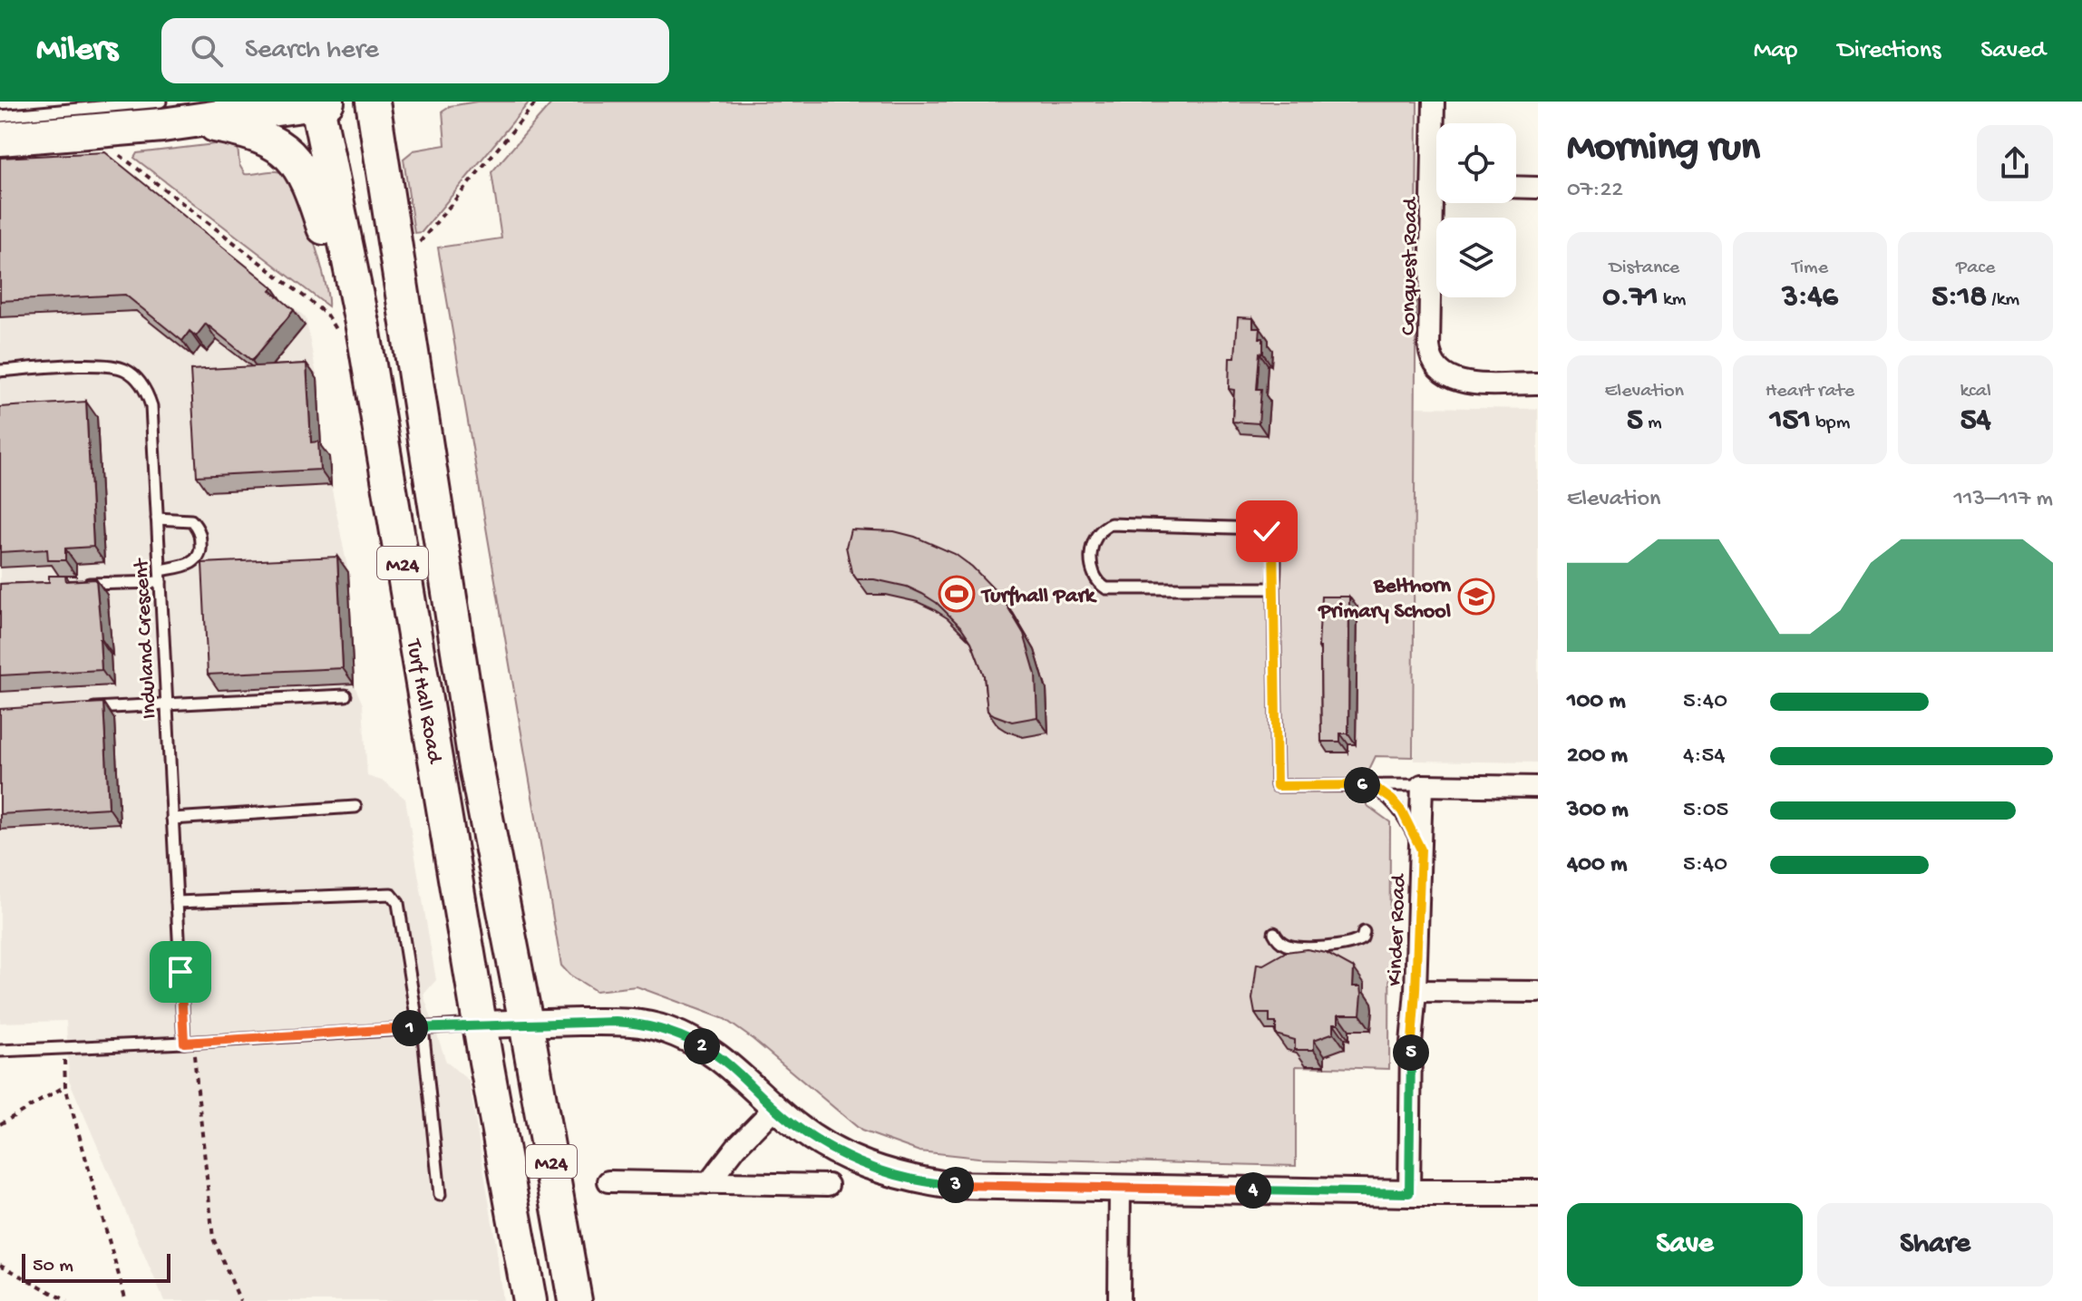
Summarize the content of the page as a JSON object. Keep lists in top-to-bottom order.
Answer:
{
  "streets": {
    "main road": ["M24", "Turf Hall Road"],
    "street": ["Conquest Road", "Kinder Road"],
    "lane": ["Induland Crescent"]
  },
  "places": {
    "sports": ["Turfhall Park"],
    "school or university": ["Belthorn Primary School"]
  },
  "scale_bar": "50 m",
  "page": {
    "header": "Milers",
    "search": "Search here",
    "nav": ["Map", "Directions", "Saved"],
    "heading": ["Morning run", "07:22"],
    "stats": [
      ["Distance", "0.71 km"],
      ["Time", "3:46"],
      ["Pace", "5:18 /km"],
      ["Elevation", "5 m"],
      ["Heart rate", "151 bpm"],
      ["kcal", "54"]
    ],
    "chart": ["Elevation", "113–117 m"],
    "list": [
      {
        "name": "100 m",
        "note": "5:40"
      },
      {
        "name": "200 m",
        "note": "4:54"
      },
      {
        "name": "300 m",
        "note": "5:05"
      },
      {
        "name": "400 m",
        "note": "5:40"
      }
    ],
    "pins": [
      "6",
      "1",
      "2",
      "5",
      "3",
      "4"
    ],
    "buttons": ["Save", "Share"],
    "scale": "50 m"
  }
}
